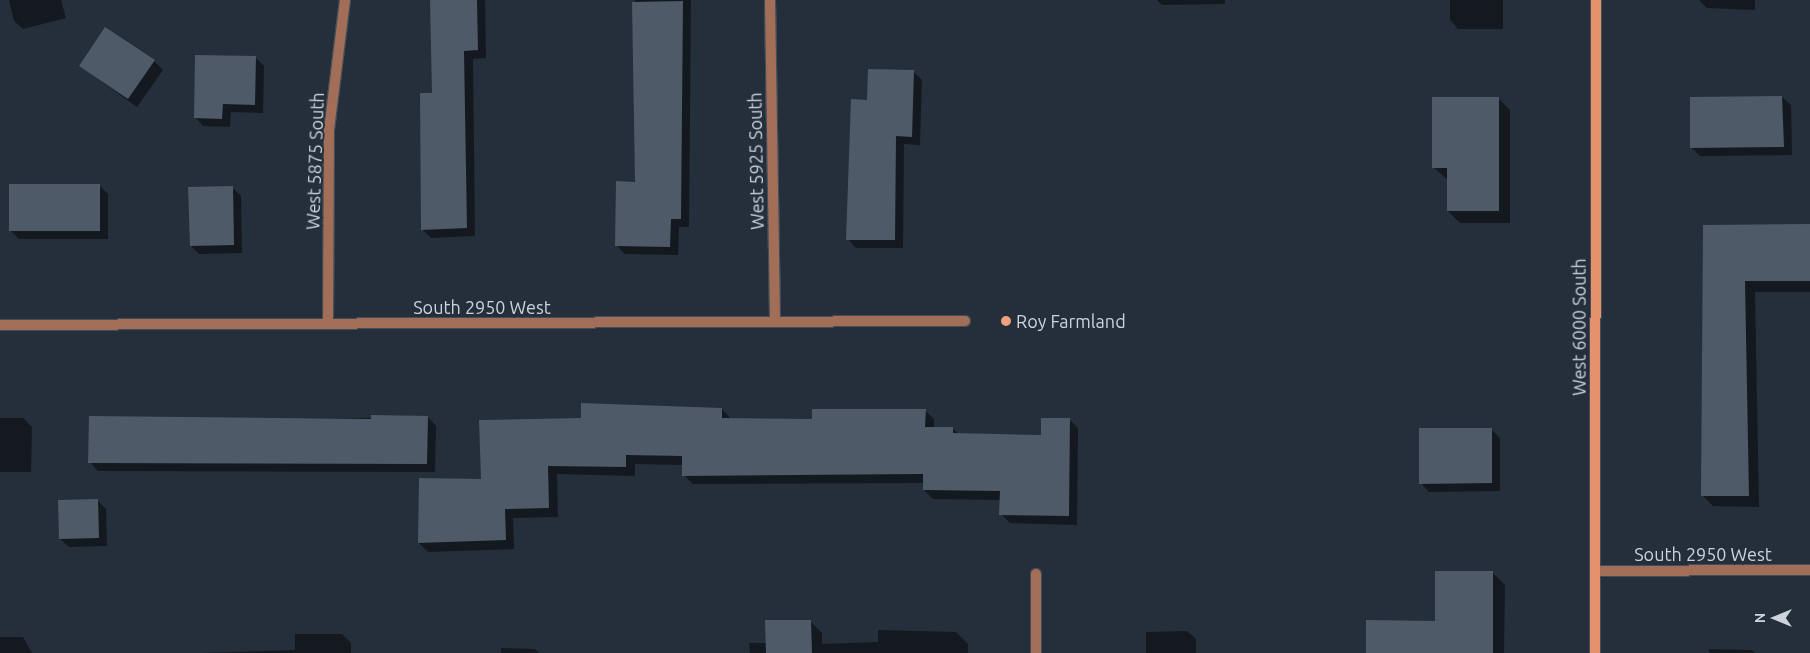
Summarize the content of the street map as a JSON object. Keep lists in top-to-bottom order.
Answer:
{
  "streets": {
    "street": [
      "West 5875 South",
      "West 5925 South",
      "South 2950 West",
      "West 6000 South"
    ]
  },
  "crossings": [
    ["West 5875 South", "South 2950 West"],
    ["West 5925 South", "South 2950 West"],
    ["South 2950 West", "West 6000 South"]
  ],
  "places": ["Roy Farmland"],
  "north": "left"
}
